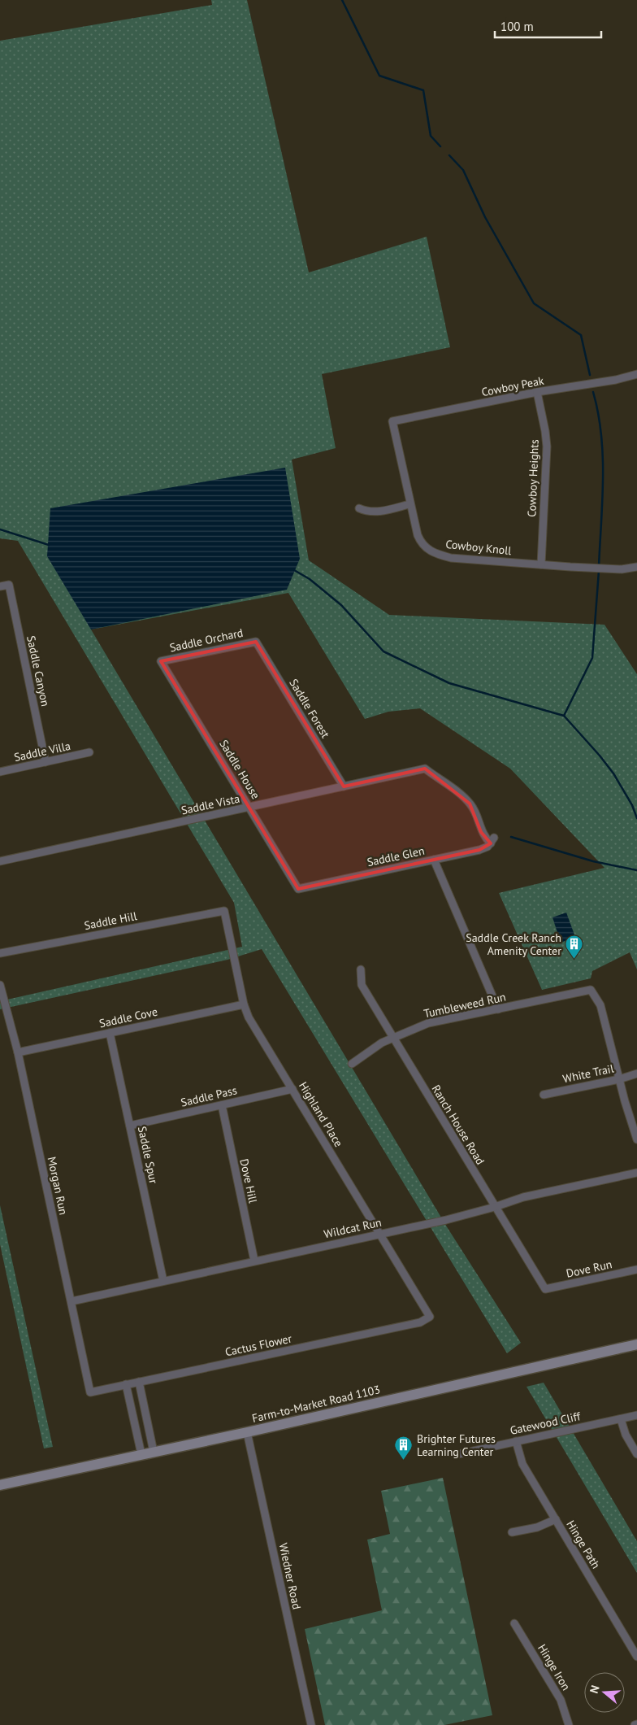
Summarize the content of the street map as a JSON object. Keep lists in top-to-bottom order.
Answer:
{
  "streets": {
    "main road": ["Farm-to-Market Road 1103"],
    "street": [
      "Cowboy Peak",
      "Cowboy Heights",
      "Cowboy Knoll",
      "Saddle Orchard",
      "Saddle Canyon",
      "Saddle Forest",
      "Saddle Villa",
      "Saddle House",
      "Saddle Vista",
      "Saddle Glen",
      "Saddle Hill",
      "Tumbleweed Run",
      "Saddle Cove",
      "White Trail",
      "Saddle Pass",
      "Highland Place",
      "Ranch House Road",
      "Saddle Spur",
      "Dove Hill",
      "Morgan Run",
      "Wildcat Run",
      "Dove Run",
      "Cactus Flower",
      "Gatewood Cliff",
      "Hinge Path",
      "Wiedner Road",
      "Hinge Iron"
    ]
  },
  "crossings": [
    ["Cowboy Peak", "Cowboy Heights"],
    ["Cowboy Peak", "Cowboy Knoll"],
    ["Cowboy Heights", "Cowboy Knoll"],
    ["Saddle Orchard", "Saddle Forest"],
    ["Saddle Orchard", "Saddle House"],
    ["Saddle Canyon", "Saddle Villa"],
    ["Saddle Forest", "Saddle Vista"],
    ["Saddle House", "Saddle Vista"],
    ["Saddle House", "Saddle Glen"],
    ["Saddle Vista", "Saddle Glen"],
    ["Saddle Hill", "Highland Place"],
    ["Tumbleweed Run", "White Trail"],
    ["Tumbleweed Run", "Ranch House Road"],
    ["Saddle Cove", "Highland Place"],
    ["Saddle Cove", "Saddle Spur"],
    ["Saddle Cove", "Morgan Run"],
    ["Saddle Pass", "Highland Place"],
    ["Saddle Pass", "Saddle Spur"],
    ["Saddle Pass", "Dove Hill"],
    ["Highland Place", "Wildcat Run"],
    ["Highland Place", "Cactus Flower"],
    ["Ranch House Road", "Wildcat Run"],
    ["Ranch House Road", "Dove Run"],
    ["Saddle Spur", "Wildcat Run"],
    ["Dove Hill", "Wildcat Run"],
    ["Morgan Run", "Wildcat Run"],
    ["Morgan Run", "Cactus Flower"],
    ["Farm-to-Market Road 1103", "Wiedner Road"],
    ["Gatewood Cliff", "Hinge Path"]
  ],
  "places": {
    "building": ["Saddle Creek Ranch Amenity Center", "Brighter Futures Learning Center"]
  },
  "scale_bar": "100 m",
  "north": "left"
}
